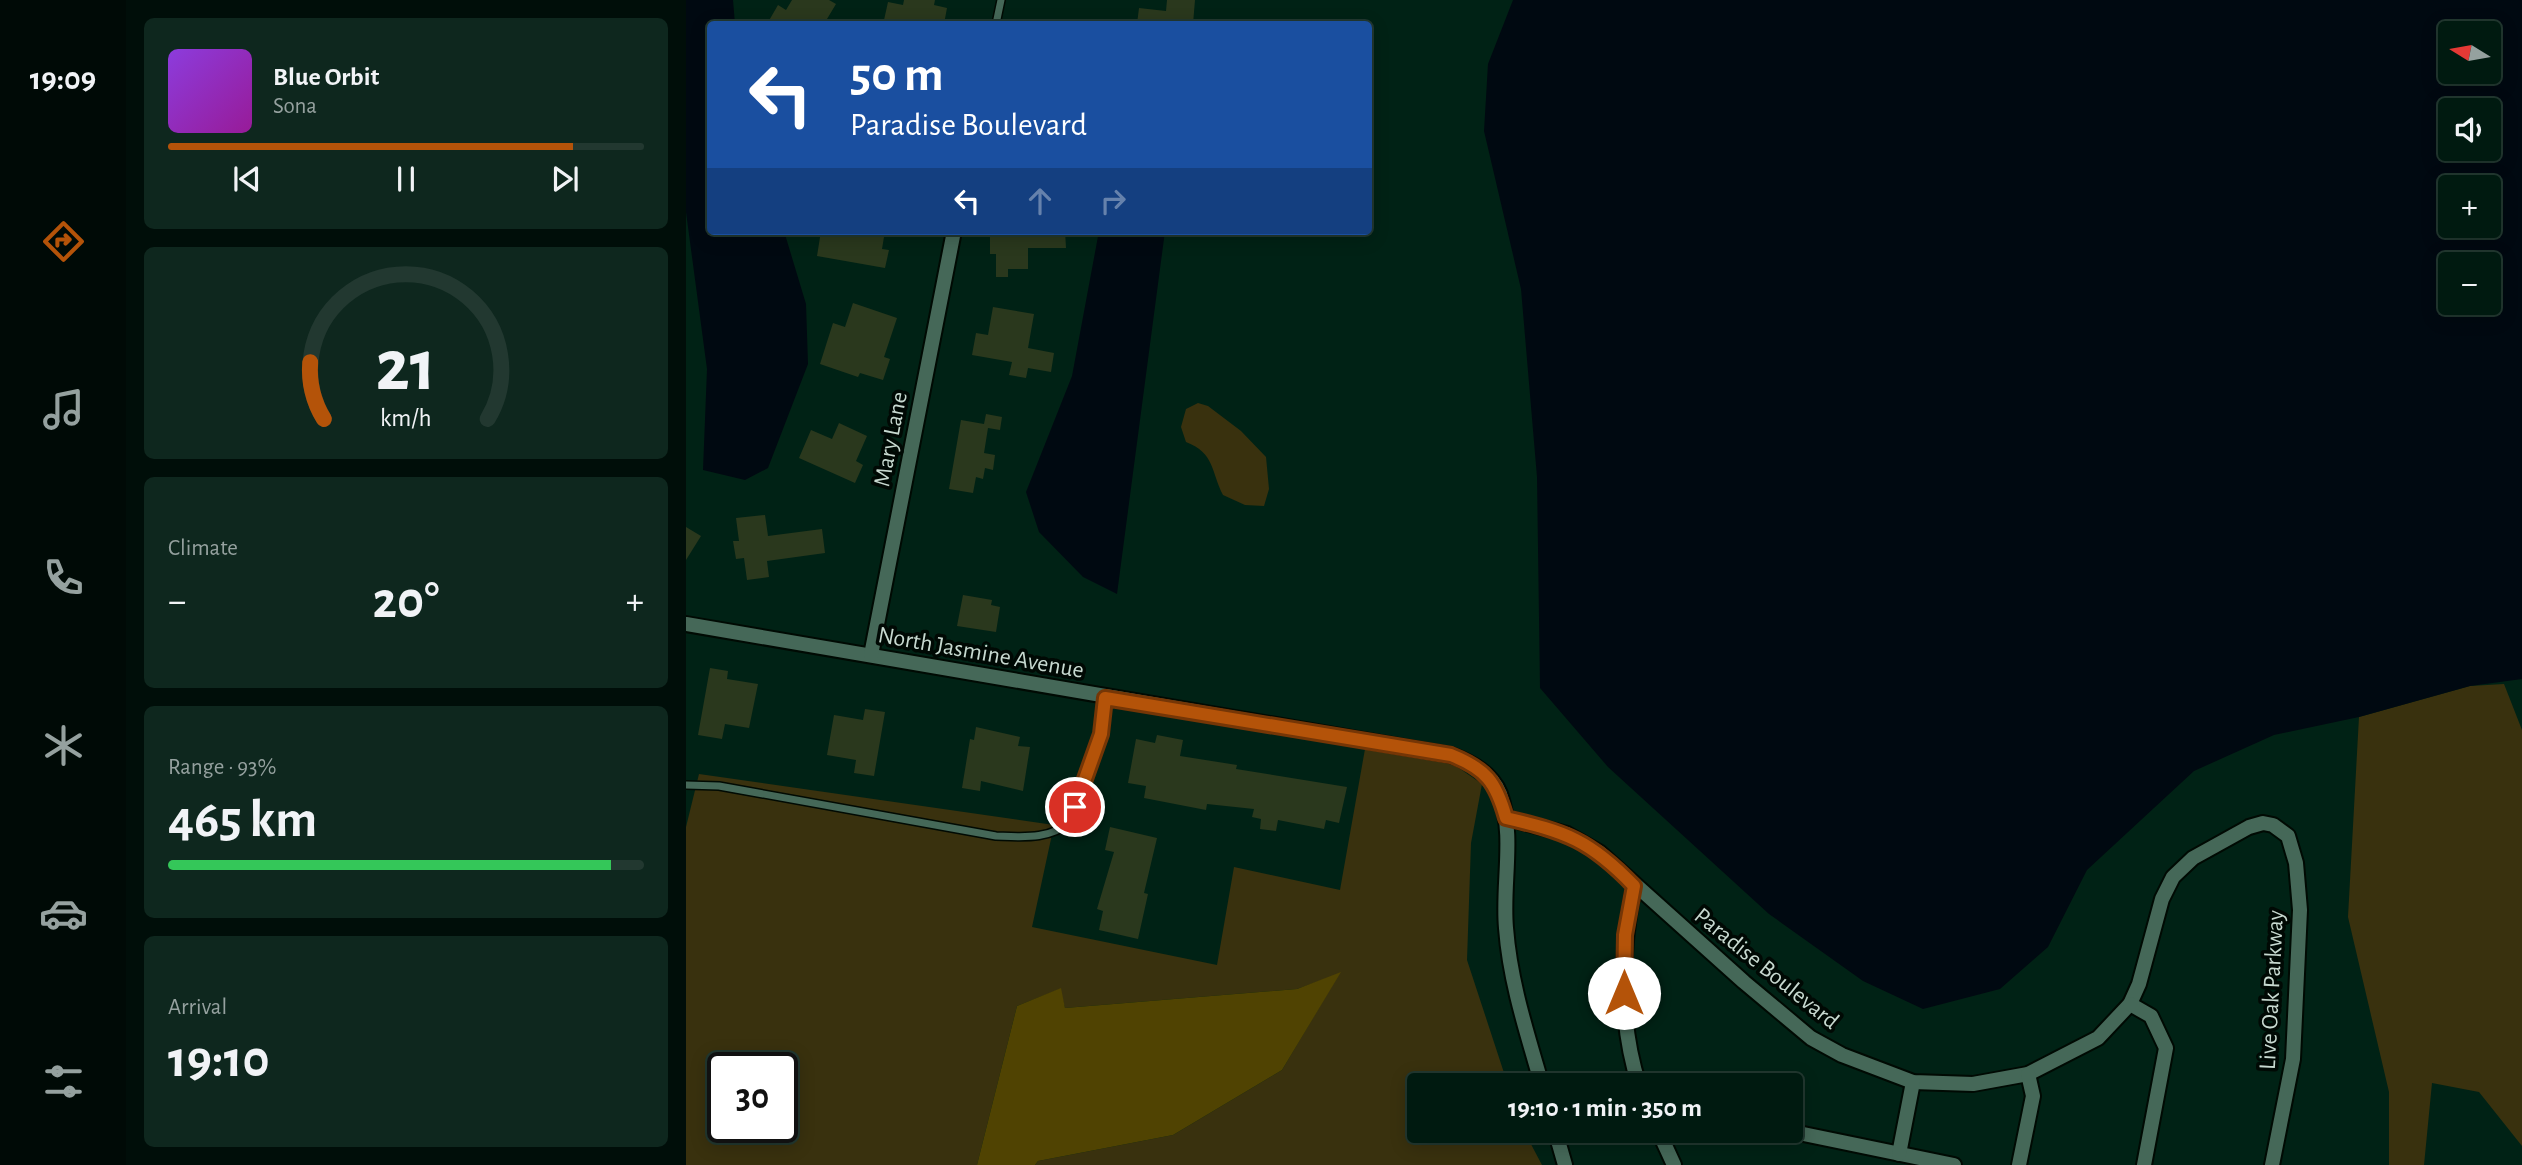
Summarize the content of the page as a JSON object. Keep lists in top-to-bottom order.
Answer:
{
  "streets": {
    "street": [
      "Mary Lane",
      "North Jasmine Avenue",
      "Paradise Boulevard",
      "Live Oak Parkway"
    ]
  },
  "crossings": [
    ["Mary Lane", "North Jasmine Avenue"],
    ["North Jasmine Avenue", "Paradise Boulevard"],
    ["Paradise Boulevard", "Live Oak Parkway"]
  ],
  "north": "left",
  "page": {
    "tabs": "19:09",
    "map_buttons": ["+", "−"],
    "turn": ["50 m", "Paradise Boulevard"],
    "song": ["Blue Orbit", "Sona"],
    "tile": [
      "Climate",
      ["Range · 93%", "465 km"],
      ["Arrival", "19:10"]
    ],
    "heat": ["−", "20°", "+"],
    "limit": "30",
    "trip": "19:10 · 1 min · 350 m",
    "gauge": ["21", "km/h"]
  }
}
